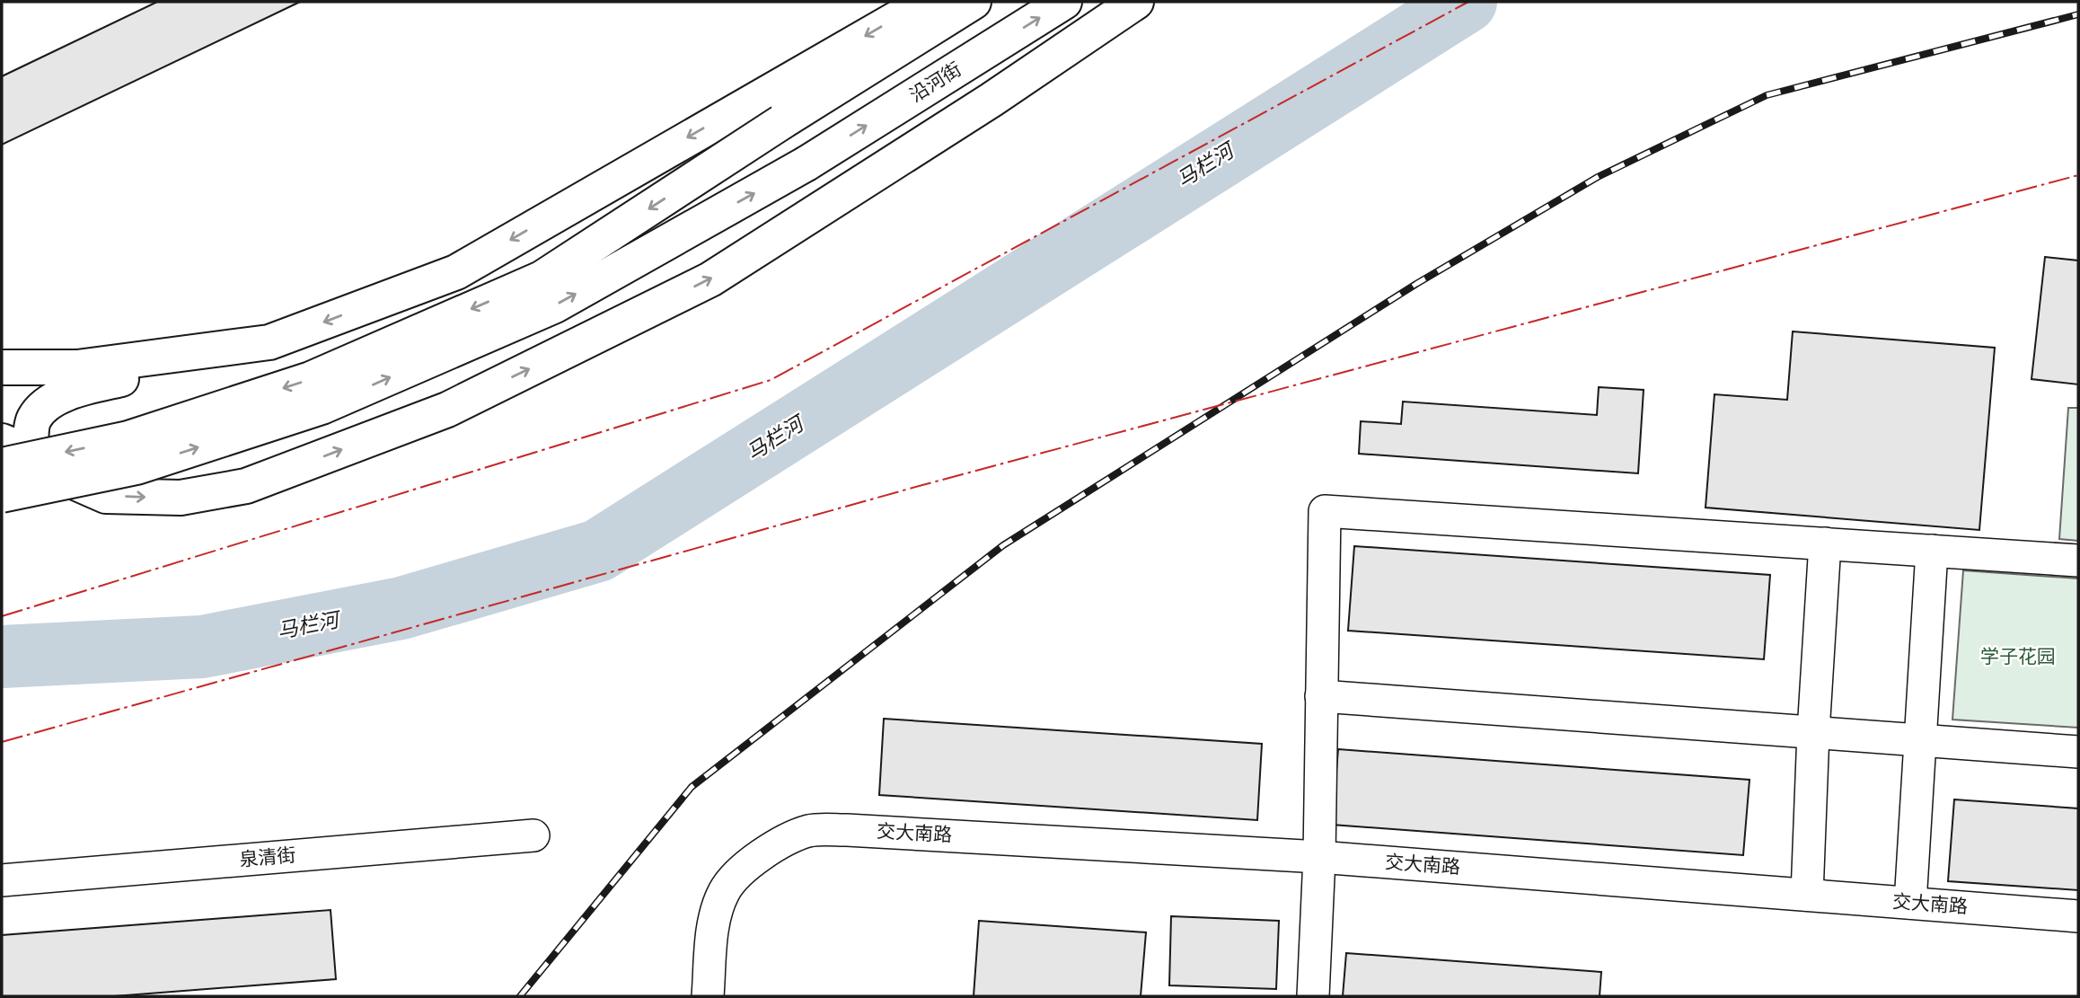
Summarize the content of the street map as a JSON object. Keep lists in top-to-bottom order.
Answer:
{
  "streets": {
    "highway": ["沿河街"],
    "street": ["交大南路", "泉清街"]
  },
  "water": ["马栏河"],
  "parks": ["学子花园"]
}
